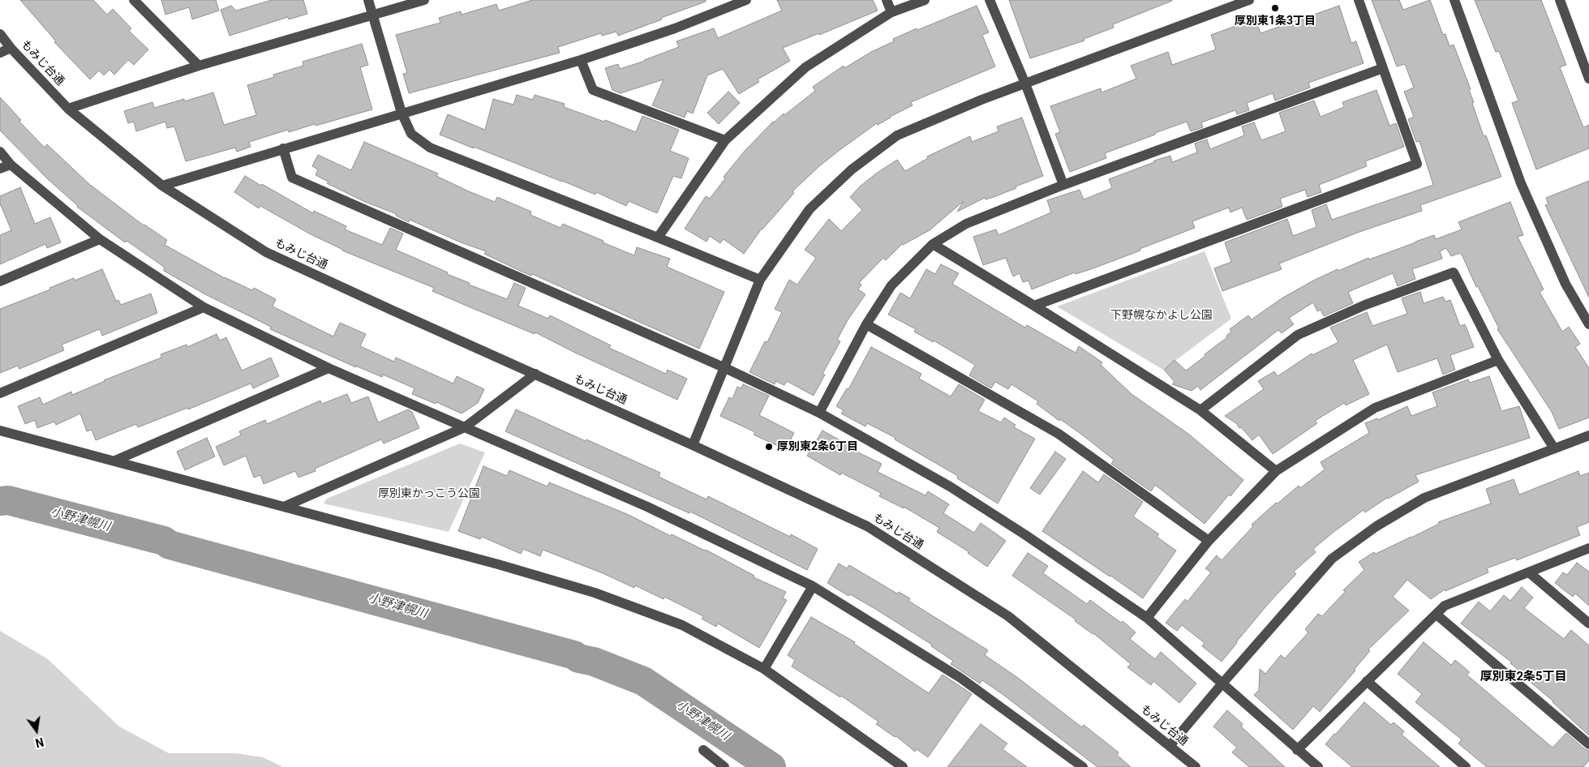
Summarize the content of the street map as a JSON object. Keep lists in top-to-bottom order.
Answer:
{
  "streets": {
    "street": ["もみじ台通"]
  },
  "districts": ["厚別東2条5丁目"],
  "water": ["小野津幌川"],
  "parks": ["下野幌なかよし公園", "厚別東かっこう公園"],
  "places": ["厚別東1条3丁目", "厚別東2条6丁目"],
  "north": "bottom"
}
